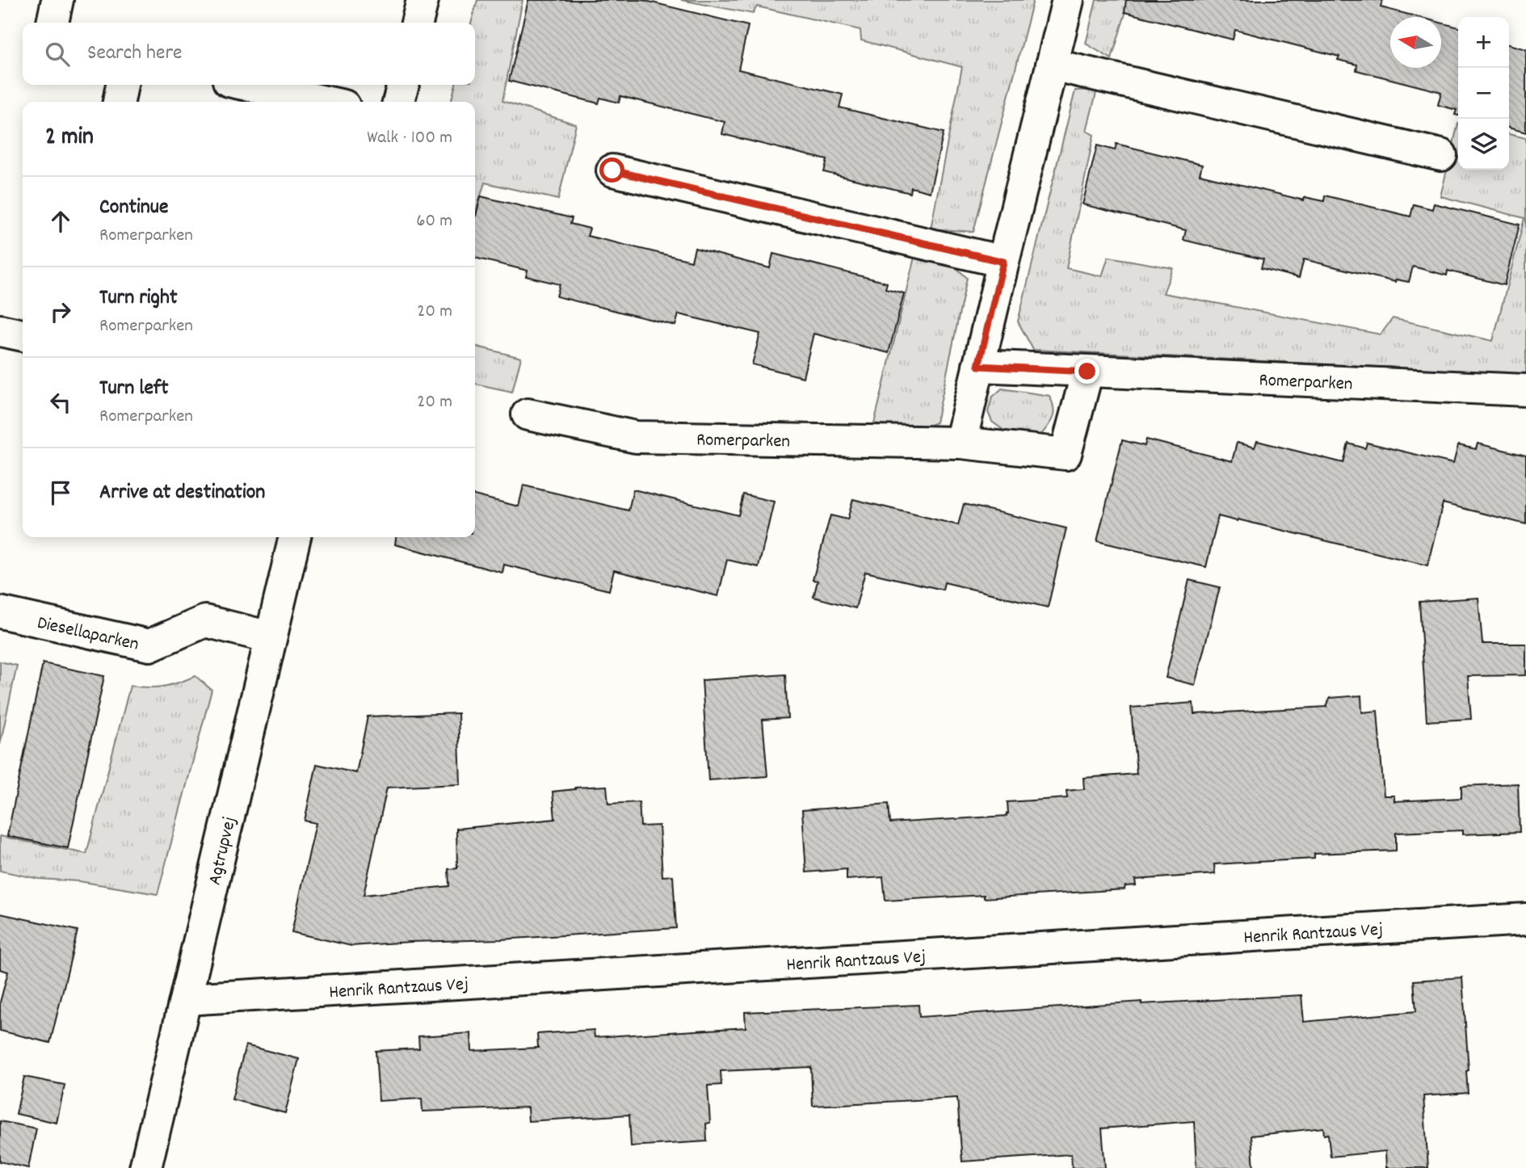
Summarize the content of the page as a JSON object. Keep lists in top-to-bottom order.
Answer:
{
  "streets": {
    "street": [
      "Romerparken",
      "Diesellaparken",
      "Agtrupvej",
      "Henrik Rantzaus Vej"
    ]
  },
  "crossings": [
    ["Diesellaparken", "Agtrupvej"],
    ["Agtrupvej", "Henrik Rantzaus Vej"]
  ],
  "north": "left",
  "page": {
    "map_buttons": ["+", "−"],
    "search": "Search here",
    "heading": ["2 min", "Walk · 100 m"],
    "list": [
      ["Continue", "Romerparken", "60 m"],
      ["Turn right", "Romerparken", "20 m"],
      ["Turn left", "Romerparken", "20 m"],
      "Arrive at destination"
    ]
  }
}
